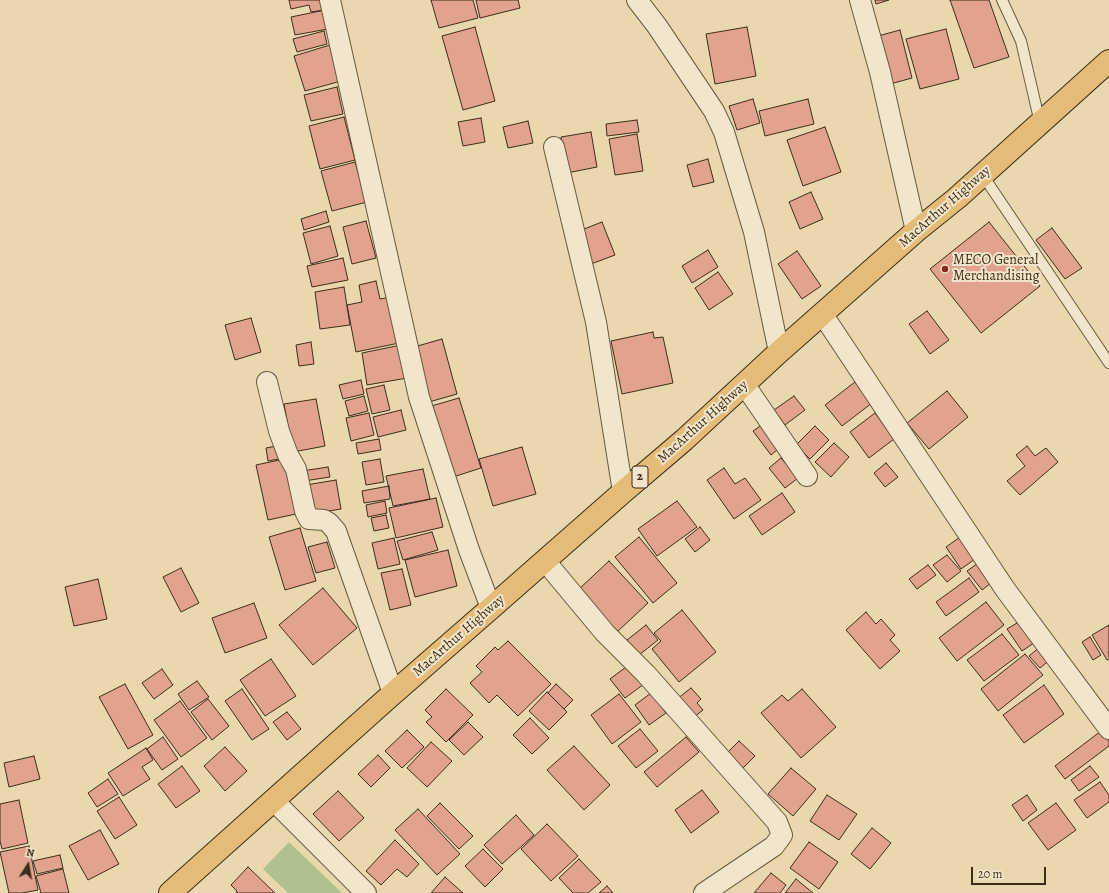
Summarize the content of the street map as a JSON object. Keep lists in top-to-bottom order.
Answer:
{
  "streets": {
    "highway": ["MacArthur Highway", "2"]
  },
  "places": ["MECO General Merchandising"],
  "scale_bar": "20 m",
  "north": "top"
}
